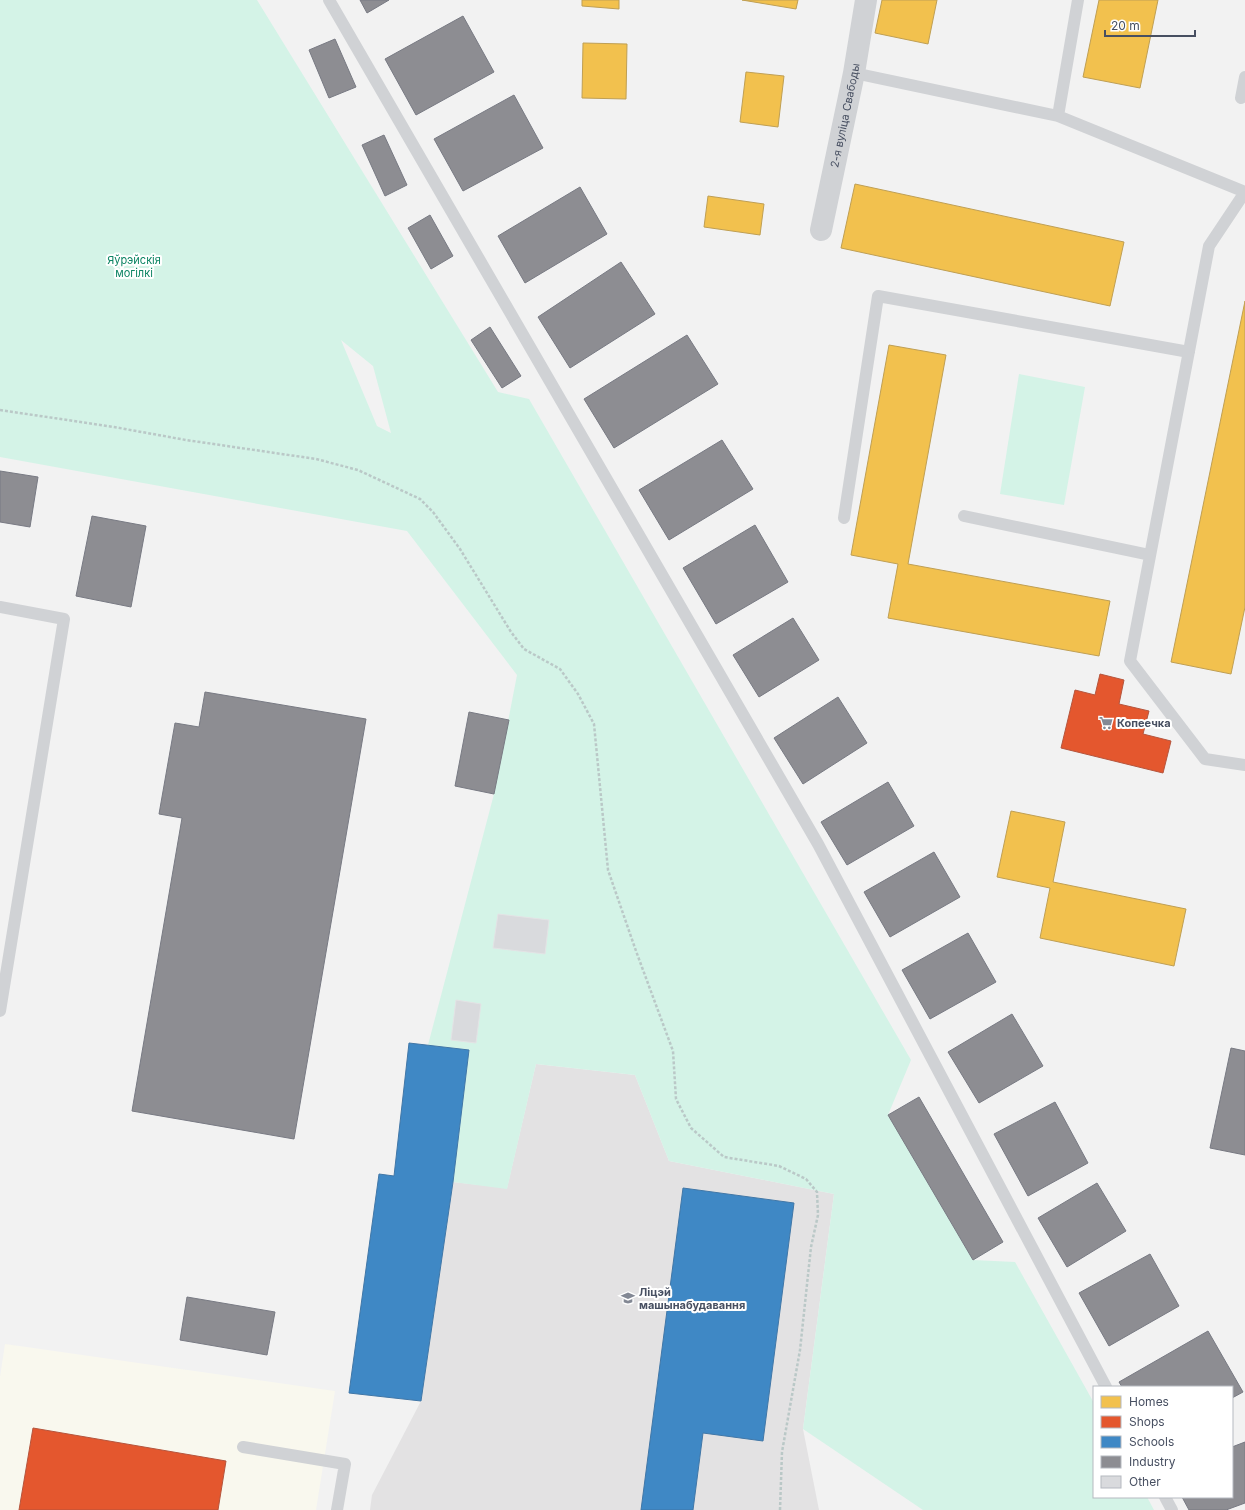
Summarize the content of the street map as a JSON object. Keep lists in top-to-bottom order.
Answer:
{
  "streets": {
    "street": ["2-я вуліца Свабоды"]
  },
  "parks": ["Яўрэйскія могілкі"],
  "places": {
    "supermarket": ["Копеечка"],
    "school or university": ["Ліцэй машынабудавання"]
  },
  "legend": [
    "Homes",
    "Shops",
    "Schools",
    "Industry",
    "Other"
  ],
  "scale_bar": "20 m"
}
